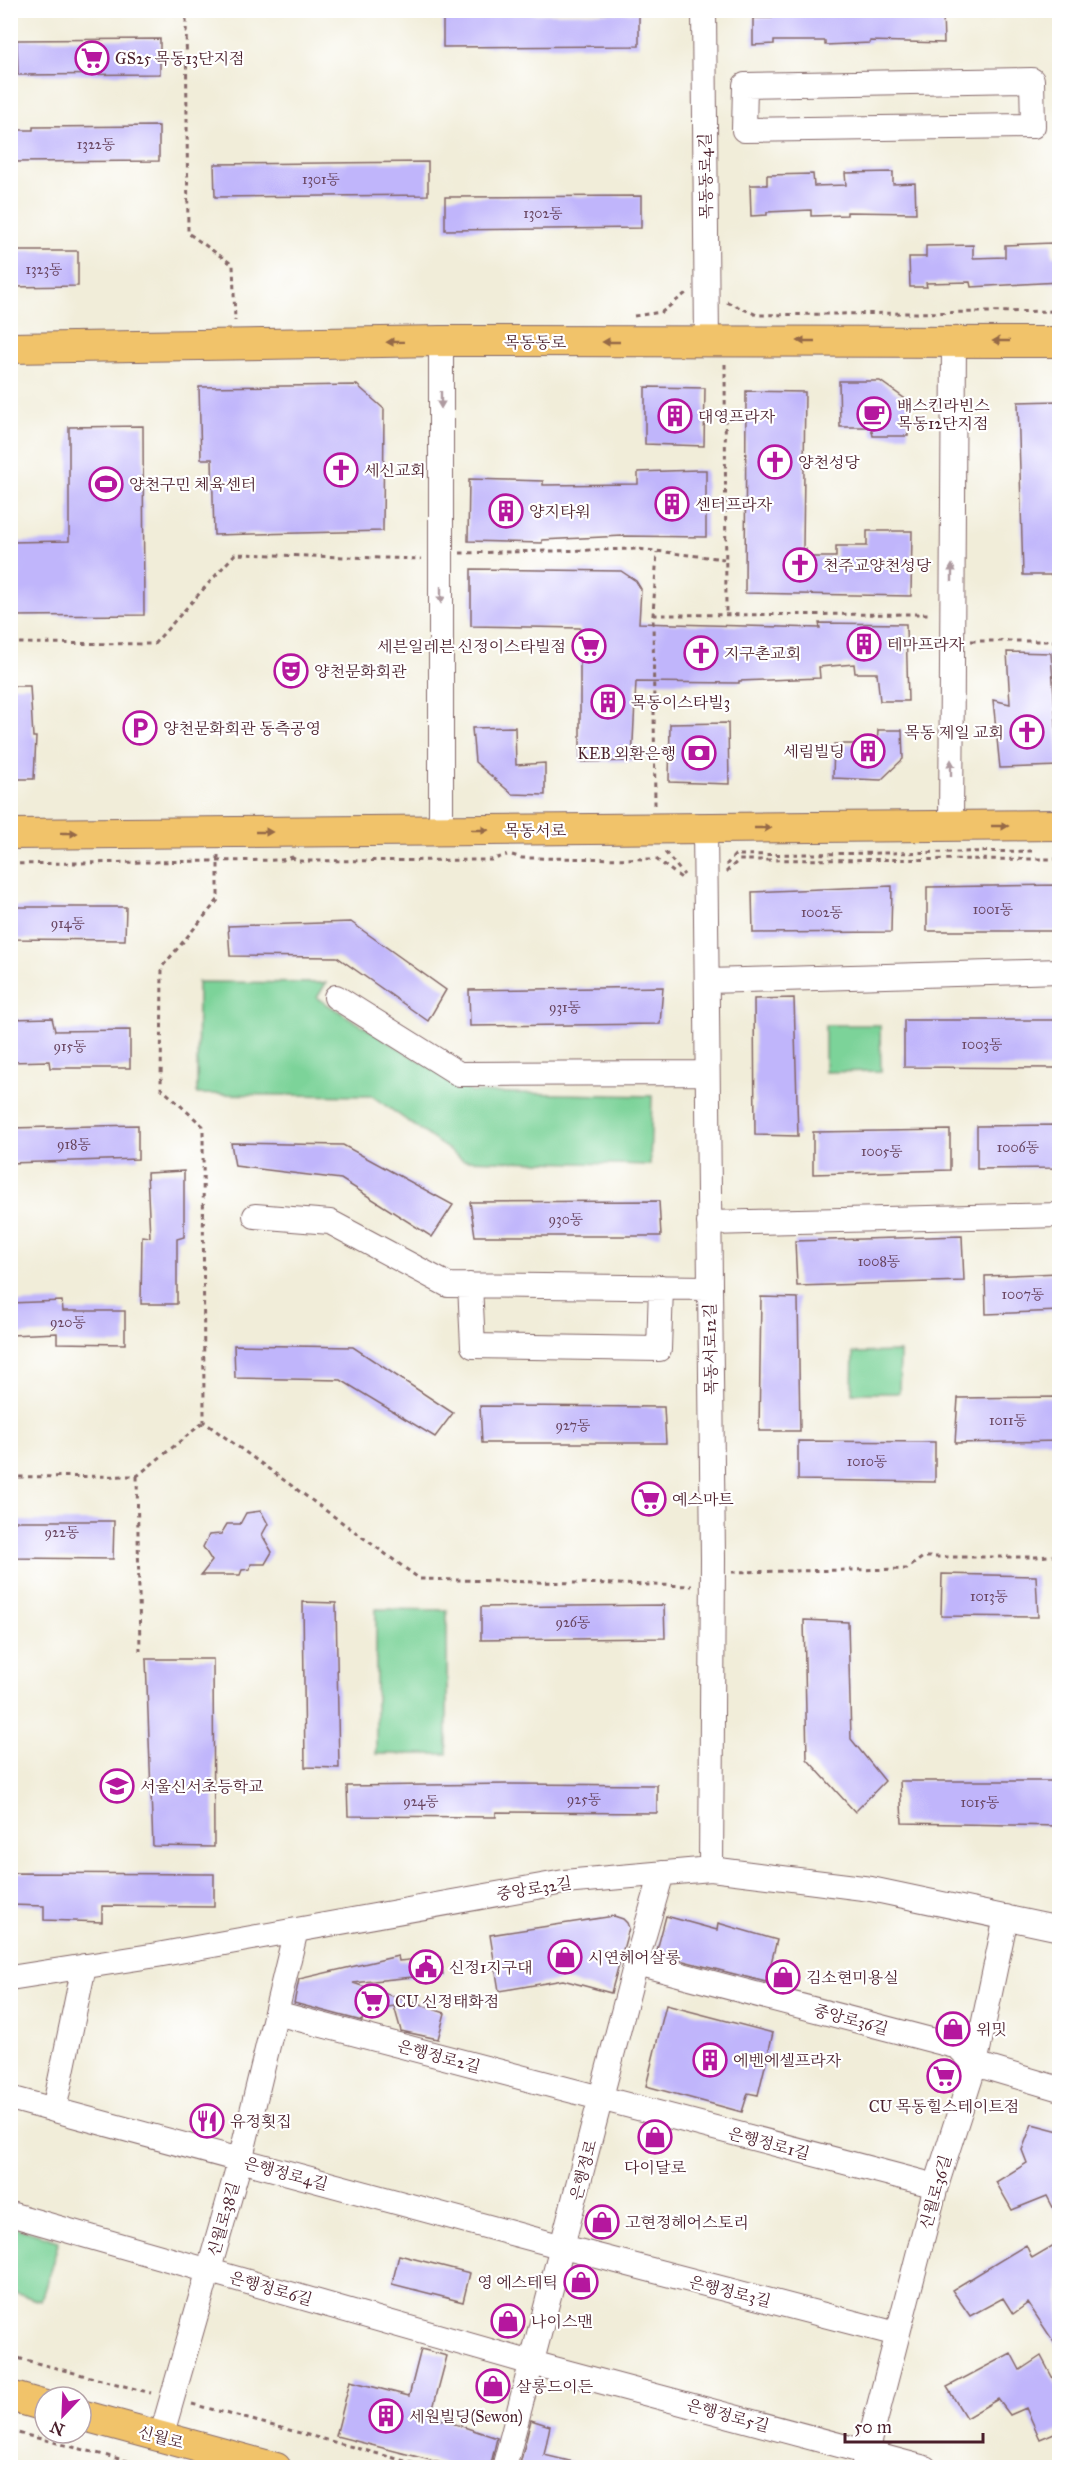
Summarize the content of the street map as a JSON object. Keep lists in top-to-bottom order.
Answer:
{
  "streets": {
    "main road": ["목동동로", "목동서로", "신월로"],
    "street": [
      "목동동로4길",
      "목동서로12길",
      "중앙로32길",
      "중앙로36길",
      "은행정로2길",
      "은행정로1길",
      "은행정로",
      "은행정로4길",
      "신월로36길",
      "신월로38길",
      "은행정로6길",
      "은행정로3길",
      "은행정로5길"
    ]
  },
  "crossings": [
    ["목동동로4길", "목동동로"],
    ["목동서로", "목동서로12길"],
    ["목동서로12길", "중앙로32길"],
    ["중앙로32길", "은행정로"],
    ["중앙로32길", "신월로36길"],
    ["중앙로32길", "신월로38길"],
    ["중앙로36길", "은행정로"],
    ["중앙로36길", "신월로36길"],
    ["은행정로2길", "은행정로1길"],
    ["은행정로2길", "은행정로"],
    ["은행정로2길", "신월로38길"],
    ["은행정로1길", "은행정로"],
    ["은행정로1길", "신월로36길"],
    ["은행정로", "은행정로4길"],
    ["은행정로", "은행정로6길"],
    ["은행정로", "은행정로3길"],
    ["은행정로", "은행정로5길"],
    ["은행정로4길", "신월로38길"],
    ["은행정로4길", "은행정로3길"],
    ["신월로36길", "은행정로3길"],
    ["신월로36길", "은행정로5길"],
    ["신월로38길", "은행정로6길"],
    ["신월로38길", "신월로"],
    ["은행정로6길", "은행정로5길"]
  ],
  "one_way": ["목동동로", "목동서로"],
  "places": {
    "supermarket": [
      "GS25 목동13단지점",
      "세븐일레븐 신정이스타빌점",
      "예스마트",
      "CU 신정태화점",
      "CU 목동힐스테이트점"
    ],
    "cafe": ["배스킨라빈스 목동12단지점"],
    "building": [
      "대영프라자",
      "센터프라자",
      "양지타워",
      "테마프라자",
      "목동이스타빌3",
      "세림빌딩",
      "에벤에셀프라자",
      "세원빌딩(Sewon)"
    ],
    "church": [
      "양천성당",
      "세신교회",
      "천주교양천성당",
      "지구촌교회",
      "목동 제일 교회"
    ],
    "sports": ["양천구민 체육센터"],
    "theatre": ["양천문화회관"],
    "parking": ["양천문화회관 동측공영"],
    "bank": ["KEB 외환은행"],
    "school or university": ["서울신서초등학교"],
    "shop": [
      "시연헤어살롱",
      "김소현미용실",
      "위밋",
      "다이달로",
      "고현정헤어스토리",
      "영 에스테틱",
      "나이스맨",
      "살롱드이든"
    ],
    "public building": ["신정1지구대"],
    "restaurant": ["유정횟집"]
  },
  "house_numbers": [
    "1322동",
    "1301동",
    "1302동",
    "1323동",
    "1001동",
    "1002동",
    "914동",
    "931동",
    "1003동",
    "915동",
    "918동",
    "1006동",
    "1005동",
    "930동",
    "1008동",
    "1007동",
    "920동",
    "1011동",
    "927동",
    "1010동",
    "922동",
    "1013동",
    "926동",
    "925동",
    "924동",
    "1015동"
  ],
  "scale_bar": "50 m",
  "north": "bottom left"
}
